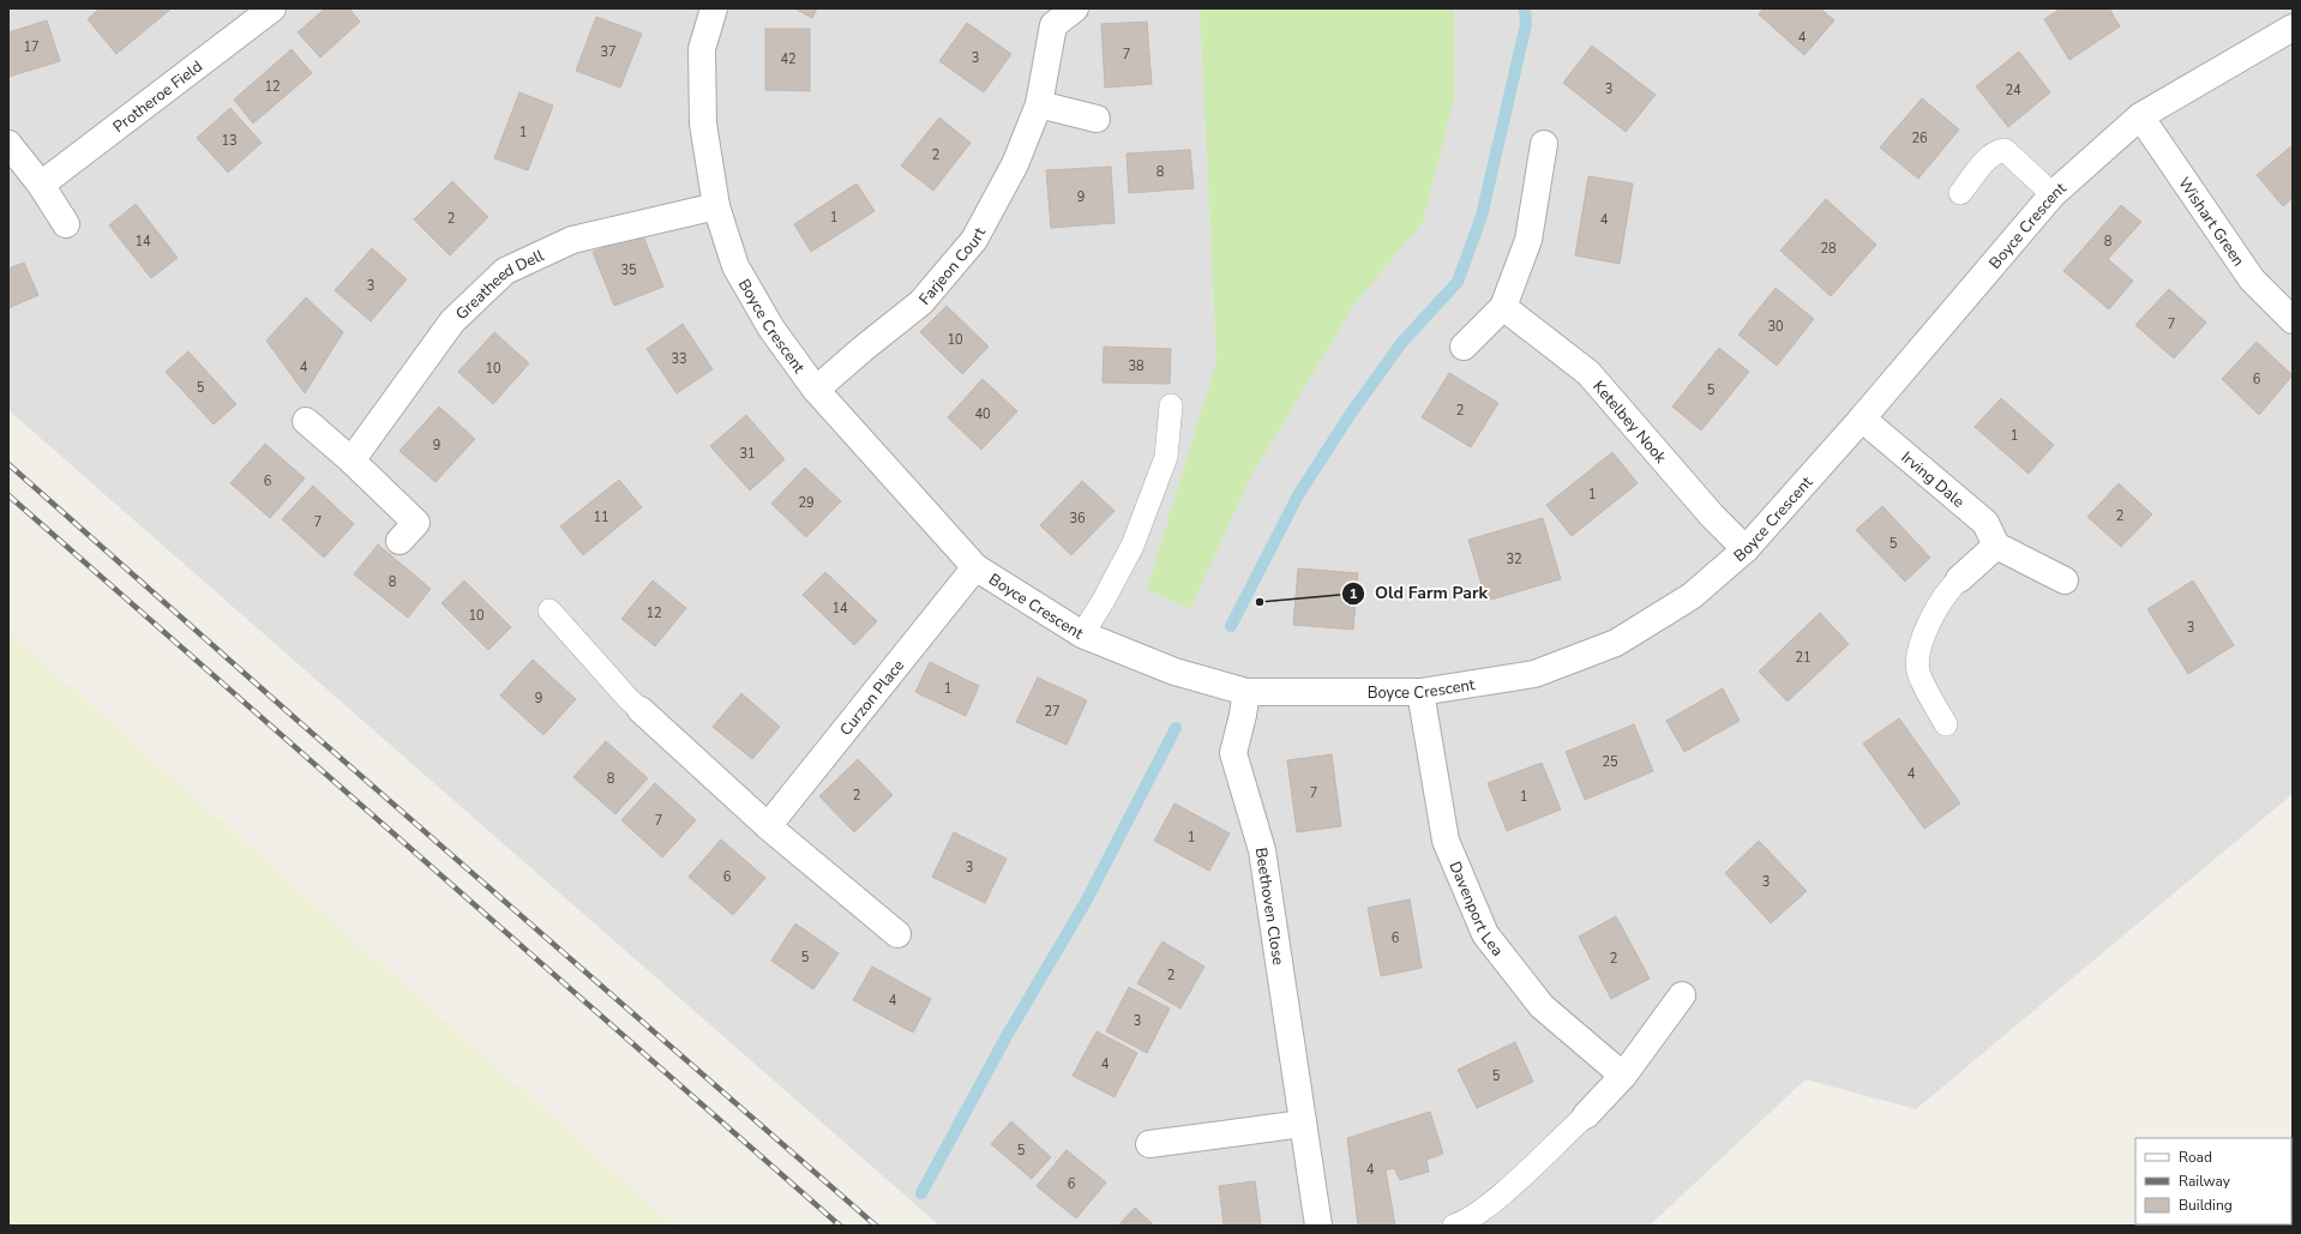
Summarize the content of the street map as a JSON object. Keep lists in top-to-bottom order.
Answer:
{
  "streets": {
    "street": [
      "Protheroe Field",
      "Wishart Green",
      "Boyce Crescent",
      "Farjeon Court",
      "Greatheed Dell",
      "Ketelbey Nook",
      "Irving Dale",
      "Curzon Place",
      "Beethoven Close",
      "Davenport Lea"
    ]
  },
  "crossings": [
    ["Wishart Green", "Boyce Crescent"],
    ["Boyce Crescent", "Farjeon Court"],
    ["Boyce Crescent", "Greatheed Dell"],
    ["Boyce Crescent", "Ketelbey Nook"],
    ["Boyce Crescent", "Irving Dale"],
    ["Boyce Crescent", "Curzon Place"],
    ["Boyce Crescent", "Beethoven Close"],
    ["Boyce Crescent", "Davenport Lea"]
  ],
  "places": ["Old Farm Park"],
  "house_numbers": [
    "4",
    "17",
    "37",
    "7",
    "3",
    "42",
    "12",
    "3",
    "24",
    "1",
    "26",
    "13",
    "2",
    "8",
    "9",
    "1",
    "2",
    "4",
    "14",
    "8",
    "28",
    "35",
    "3",
    "7",
    "30",
    "10",
    "33",
    "38",
    "4",
    "10",
    "6",
    "5",
    "5",
    "2",
    "40",
    "1",
    "9",
    "31",
    "6",
    "1",
    "29",
    "2",
    "11",
    "36",
    "7",
    "5",
    "32",
    "8",
    "14",
    "12",
    "10",
    "3",
    "21",
    "1",
    "9",
    "27",
    "25",
    "4",
    "8",
    "7",
    "2",
    "1",
    "7",
    "1",
    "3",
    "6",
    "3",
    "6",
    "5",
    "2",
    "2",
    "4",
    "3",
    "4",
    "5",
    "5",
    "4",
    "6"
  ],
  "legend": ["Road", "Railway", "Building"]
}
